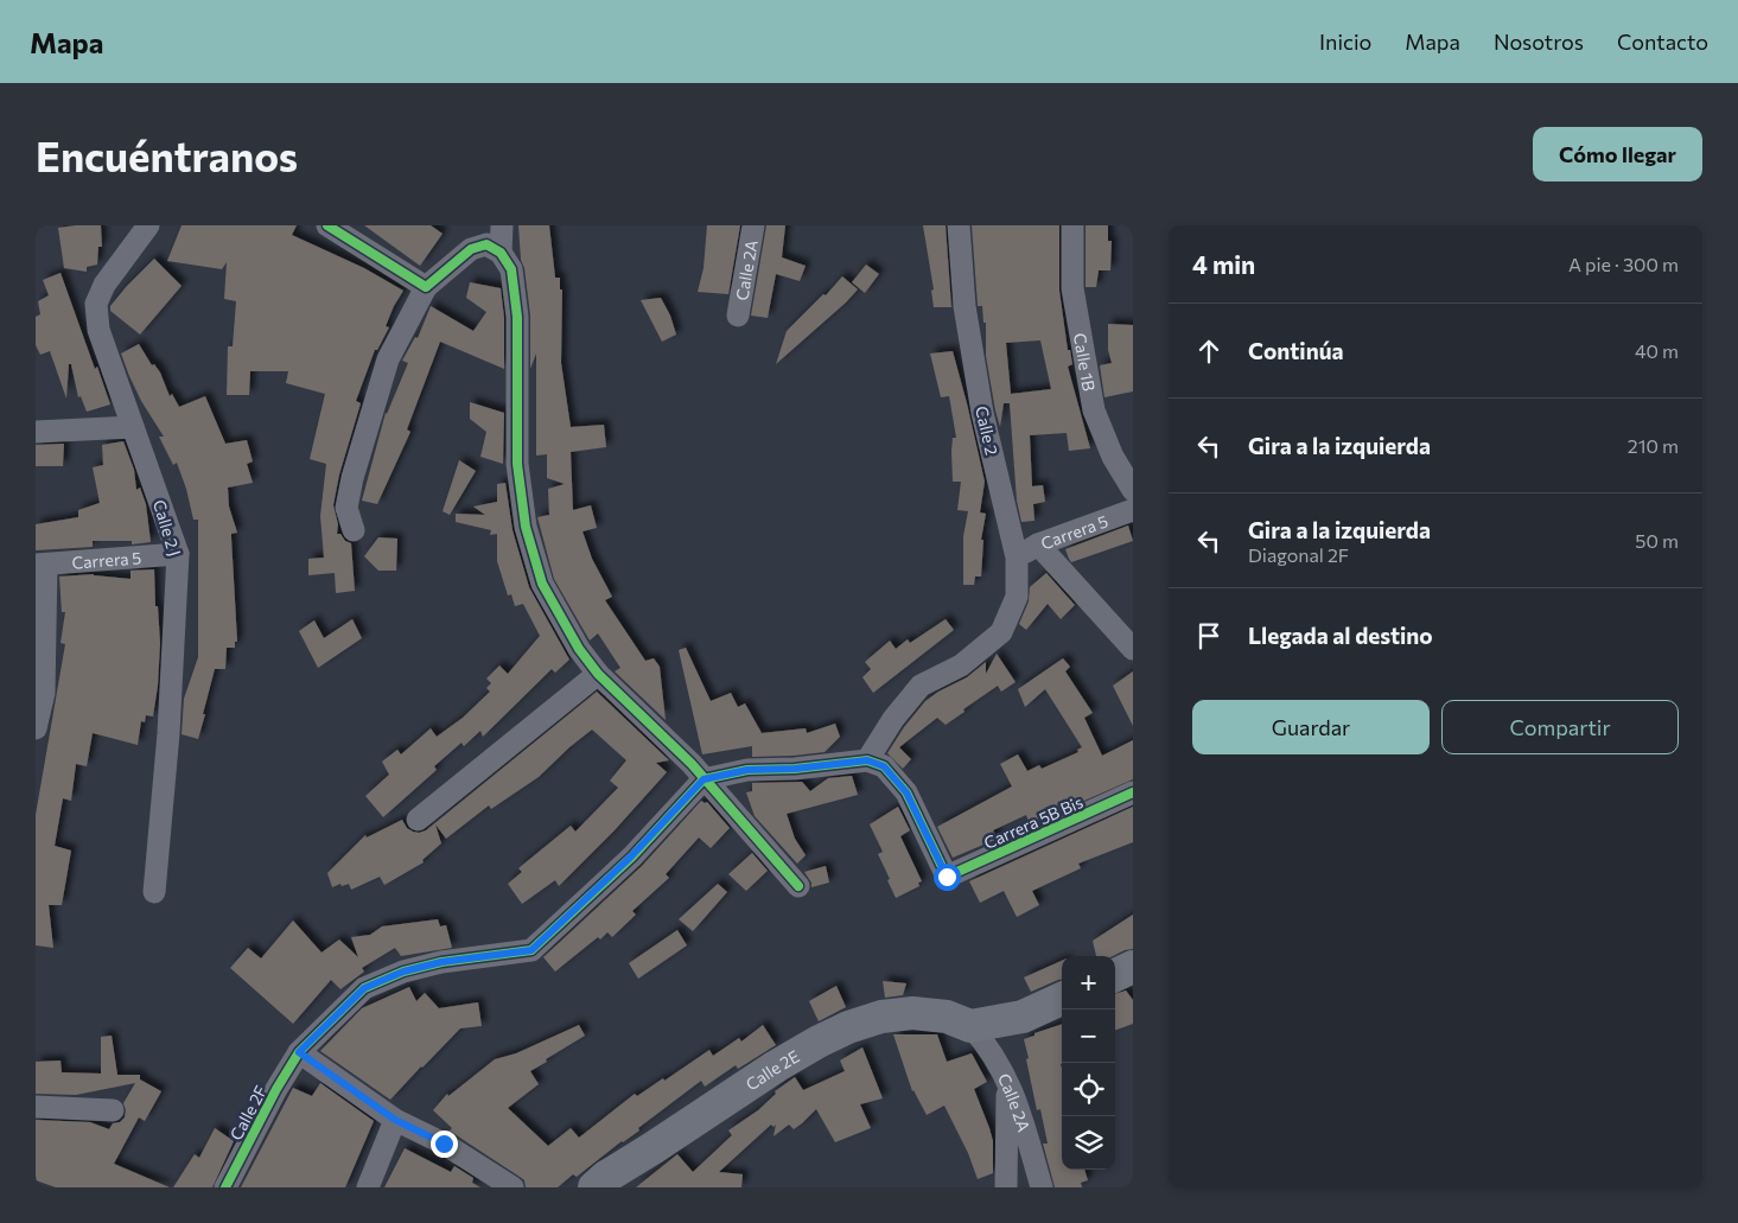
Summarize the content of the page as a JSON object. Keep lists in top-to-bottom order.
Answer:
{
  "streets": {
    "street": [
      "Calle 2A",
      "Calle 1B",
      "Calle 2",
      "Calle 2 J",
      "Carrera 5",
      "Carrera 5B Bis",
      "Calle 2E",
      "Calle 2F"
    ]
  },
  "crossings": [
    ["Calle 2A", "Calle 2E"],
    ["Calle 2", "Carrera 5"],
    ["Calle 2", "Carrera 5B Bis"],
    ["Calle 2 J", "Carrera 5"]
  ],
  "page": {
    "header": "Mapa",
    "nav": [
      "Inicio",
      "Mapa",
      "Nosotros",
      "Contacto"
    ],
    "buttons": [
      "Cómo llegar",
      ["Guardar", "Compartir"]
    ],
    "title": "Encuéntranos",
    "heading": ["4 min", "A pie · 300 m"],
    "list": [
      ["Continúa", "40 m"],
      ["Gira a la izquierda", "210 m"],
      ["Gira a la izquierda", "Diagonal 2F", "50 m"],
      "Llegada al destino"
    ],
    "map_buttons": ["+", "−"]
  }
}
